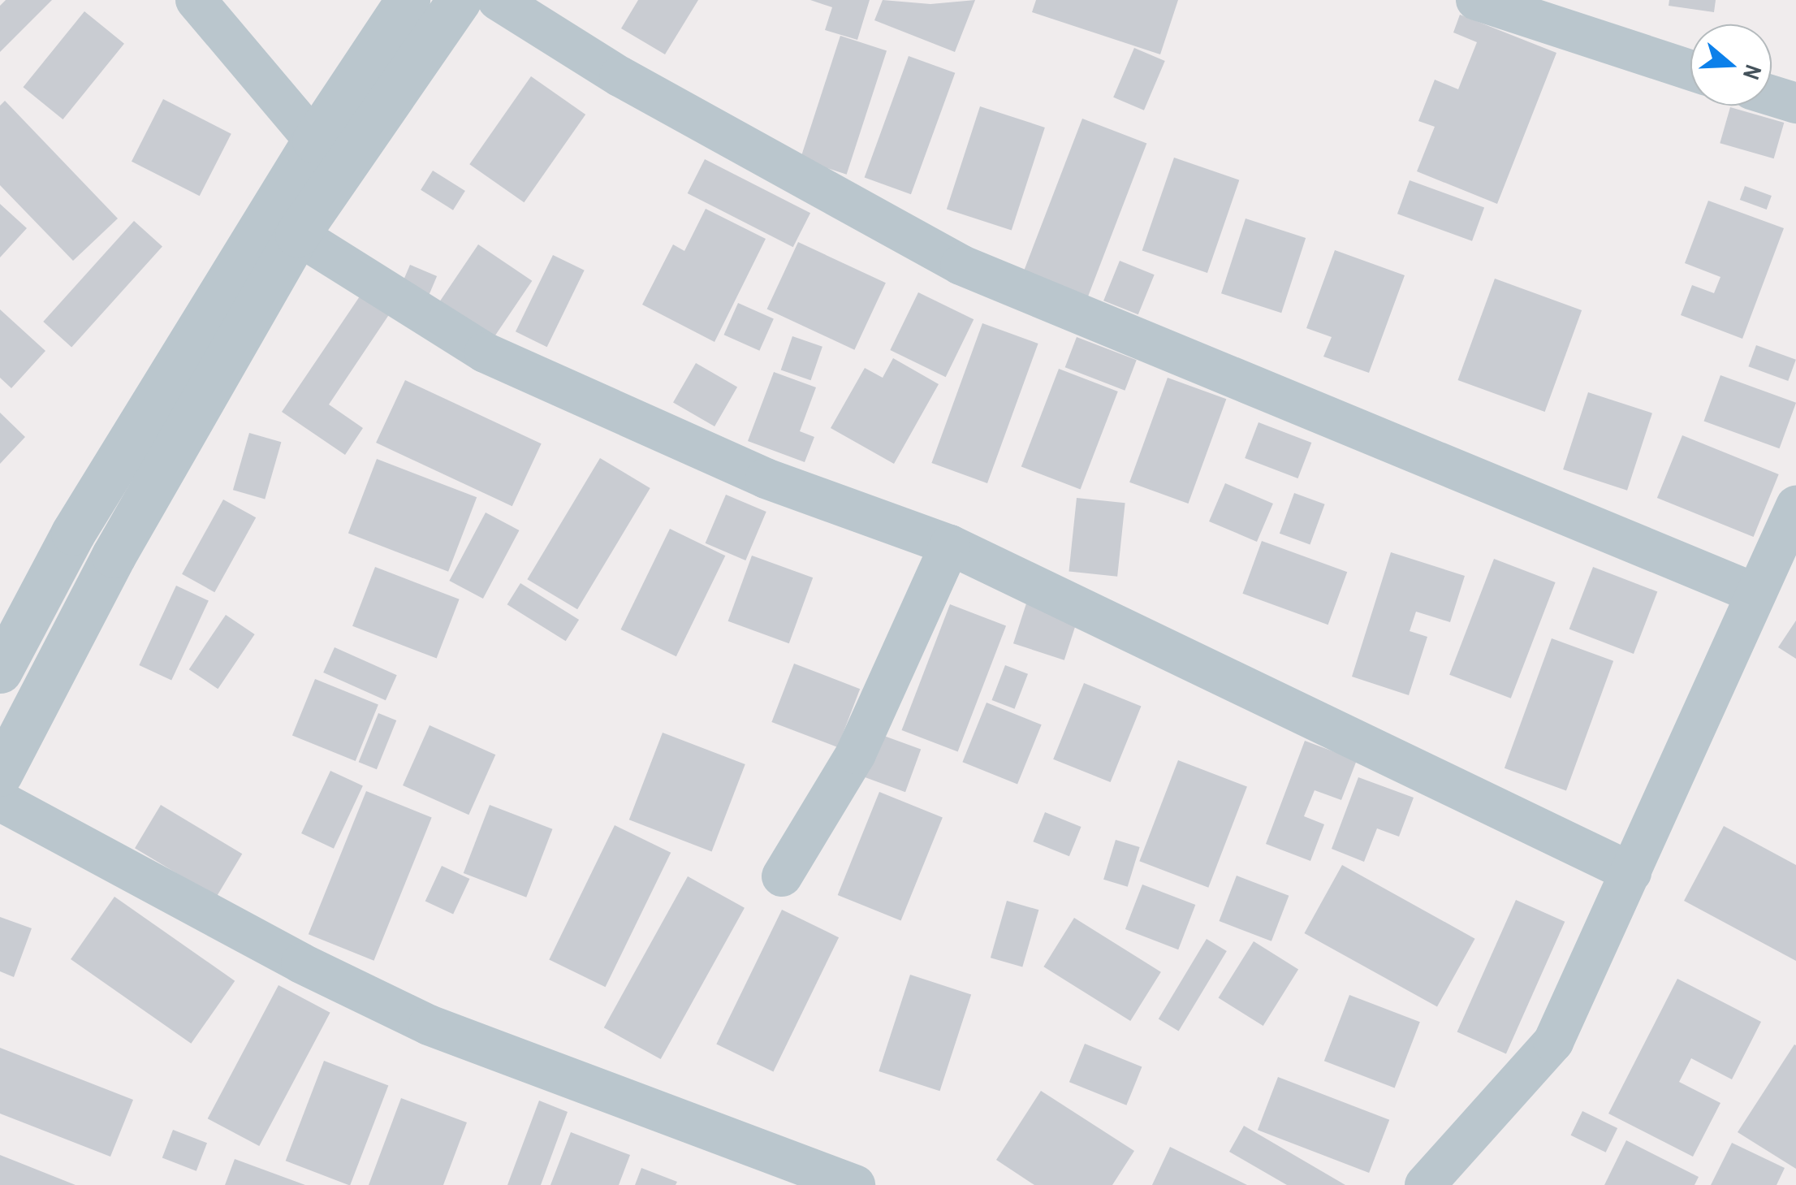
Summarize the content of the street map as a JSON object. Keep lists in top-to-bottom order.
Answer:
{
  "north": "right"
}
